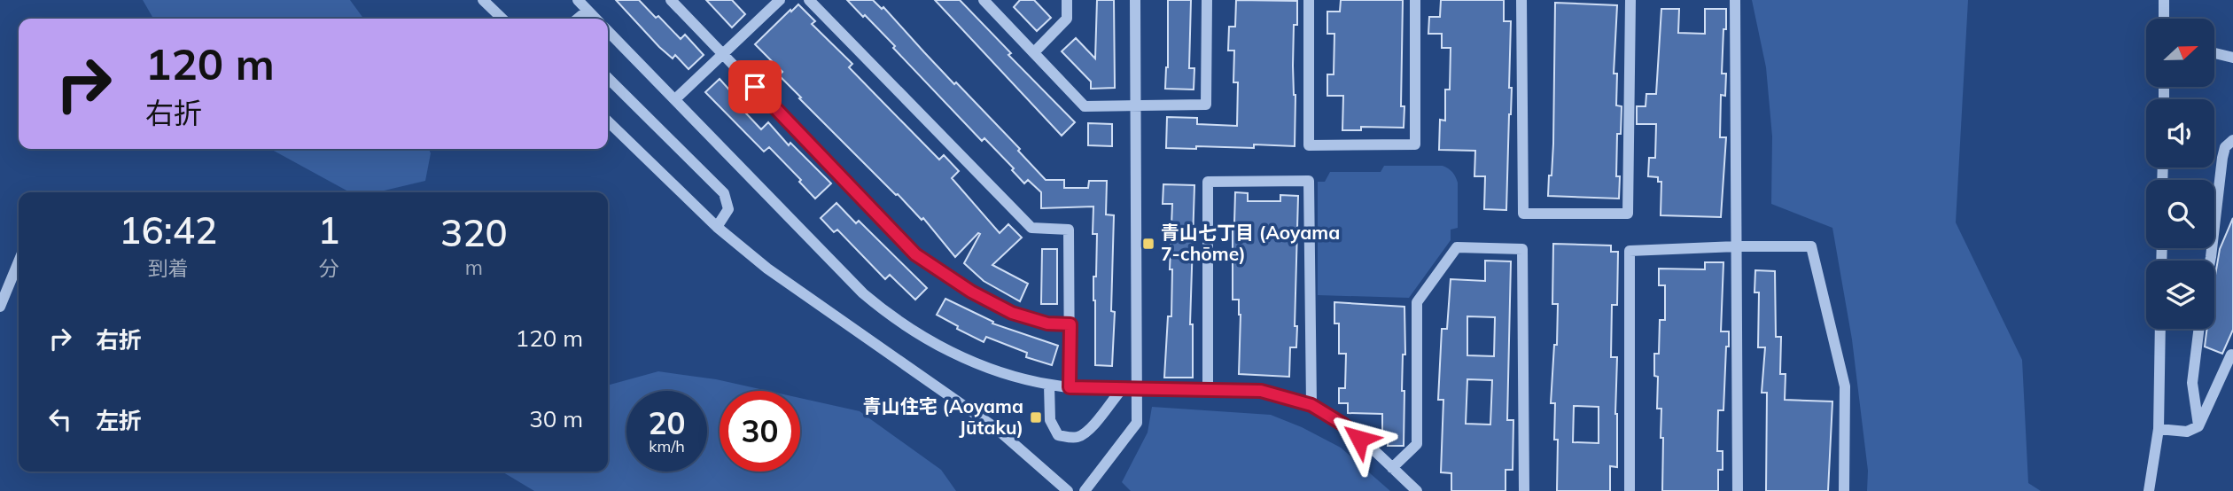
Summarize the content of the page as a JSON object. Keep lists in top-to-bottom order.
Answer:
{
  "places": {
    "transit": ["青山七丁目 (Aoyama 7-chōme)", "青山住宅 (Aoyama Jūtaku)"]
  },
  "north": "right",
  "page": {
    "turn": ["120 m", "右折"],
    "eta": [
      "16:42",
      "到着",
      "1",
      "分",
      "320",
      "m"
    ],
    "list": [
      {
        "name": "右折",
        "value": "120 m"
      },
      {
        "name": "左折",
        "value": "30 m"
      }
    ],
    "speed": "20 km/h",
    "limit": "30"
  }
}
